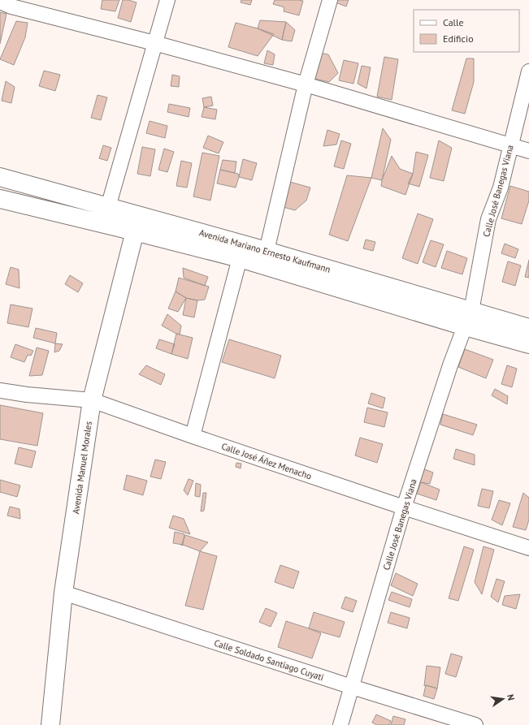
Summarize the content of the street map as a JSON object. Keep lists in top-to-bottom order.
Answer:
{
  "streets": {
    "main road": ["Avenida Mariano Ernesto Kaufmann", "Avenida Manuel Morales"],
    "street": ["Calle José Banegas Viana", "Calle José Áñez Menacho", "Calle Soldado Santiago Cuyati"]
  },
  "crossings": [
    ["Calle José Banegas Viana", "Avenida Mariano Ernesto Kaufmann"],
    ["Calle José Banegas Viana", "Calle José Áñez Menacho"],
    ["Calle José Banegas Viana", "Calle Soldado Santiago Cuyati"],
    ["Avenida Mariano Ernesto Kaufmann", "Avenida Manuel Morales"],
    ["Calle José Áñez Menacho", "Avenida Manuel Morales"],
    ["Avenida Manuel Morales", "Calle Soldado Santiago Cuyati"]
  ],
  "legend": ["Calle", "Edificio"],
  "north": "right"
}
